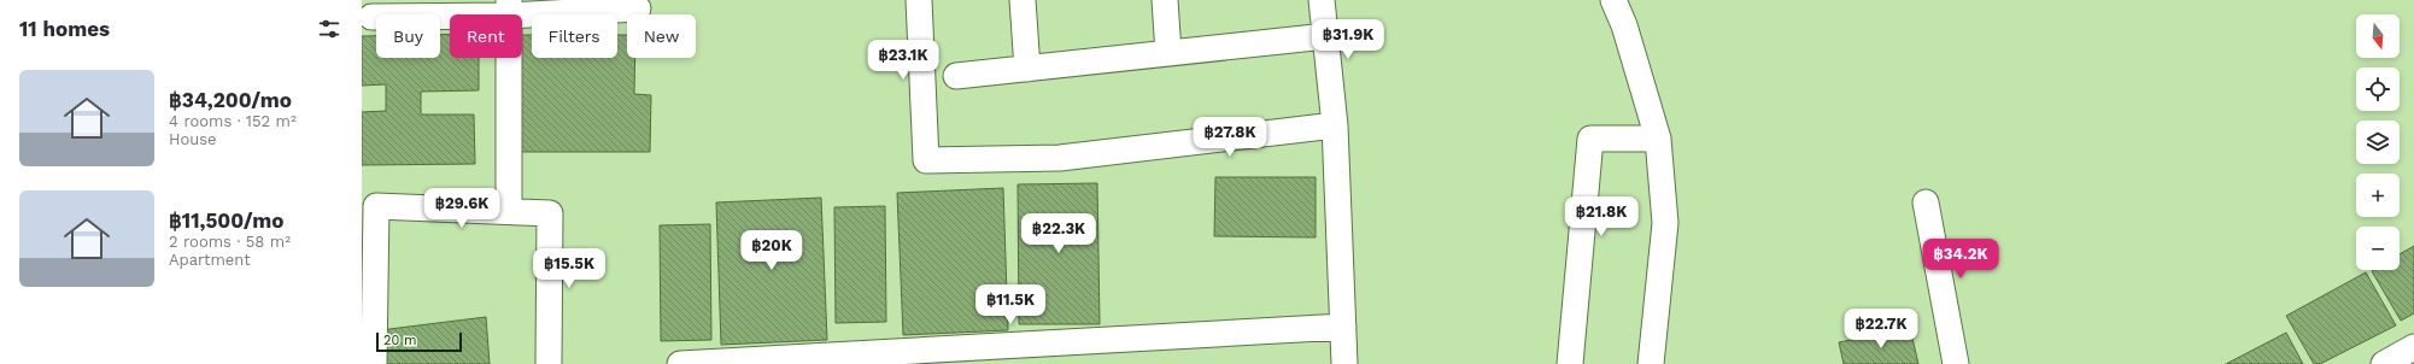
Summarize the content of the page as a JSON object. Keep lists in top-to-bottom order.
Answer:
{
  "scale_bar": "20 m",
  "north": "bottom",
  "page": {
    "heading": "11 homes",
    "map_buttons": ["+", "−"],
    "chip": [
      "Buy",
      "Rent",
      "Filters",
      "New"
    ],
    "price": [
      "฿31.9K",
      "฿23.1K",
      "฿27.8K",
      "฿29.6K",
      "฿21.8K",
      "฿22.3K",
      "฿20K",
      "฿34.2K",
      "฿15.5K",
      "฿11.5K",
      "฿22.7K"
    ],
    "list": [
      {
        "name": "฿34,200/mo",
        "note": "4 rooms · 152 m² · House"
      },
      {
        "name": "฿11,500/mo",
        "note": "2 rooms · 58 m² · Apartment"
      }
    ],
    "scale": "20 m"
  }
}
